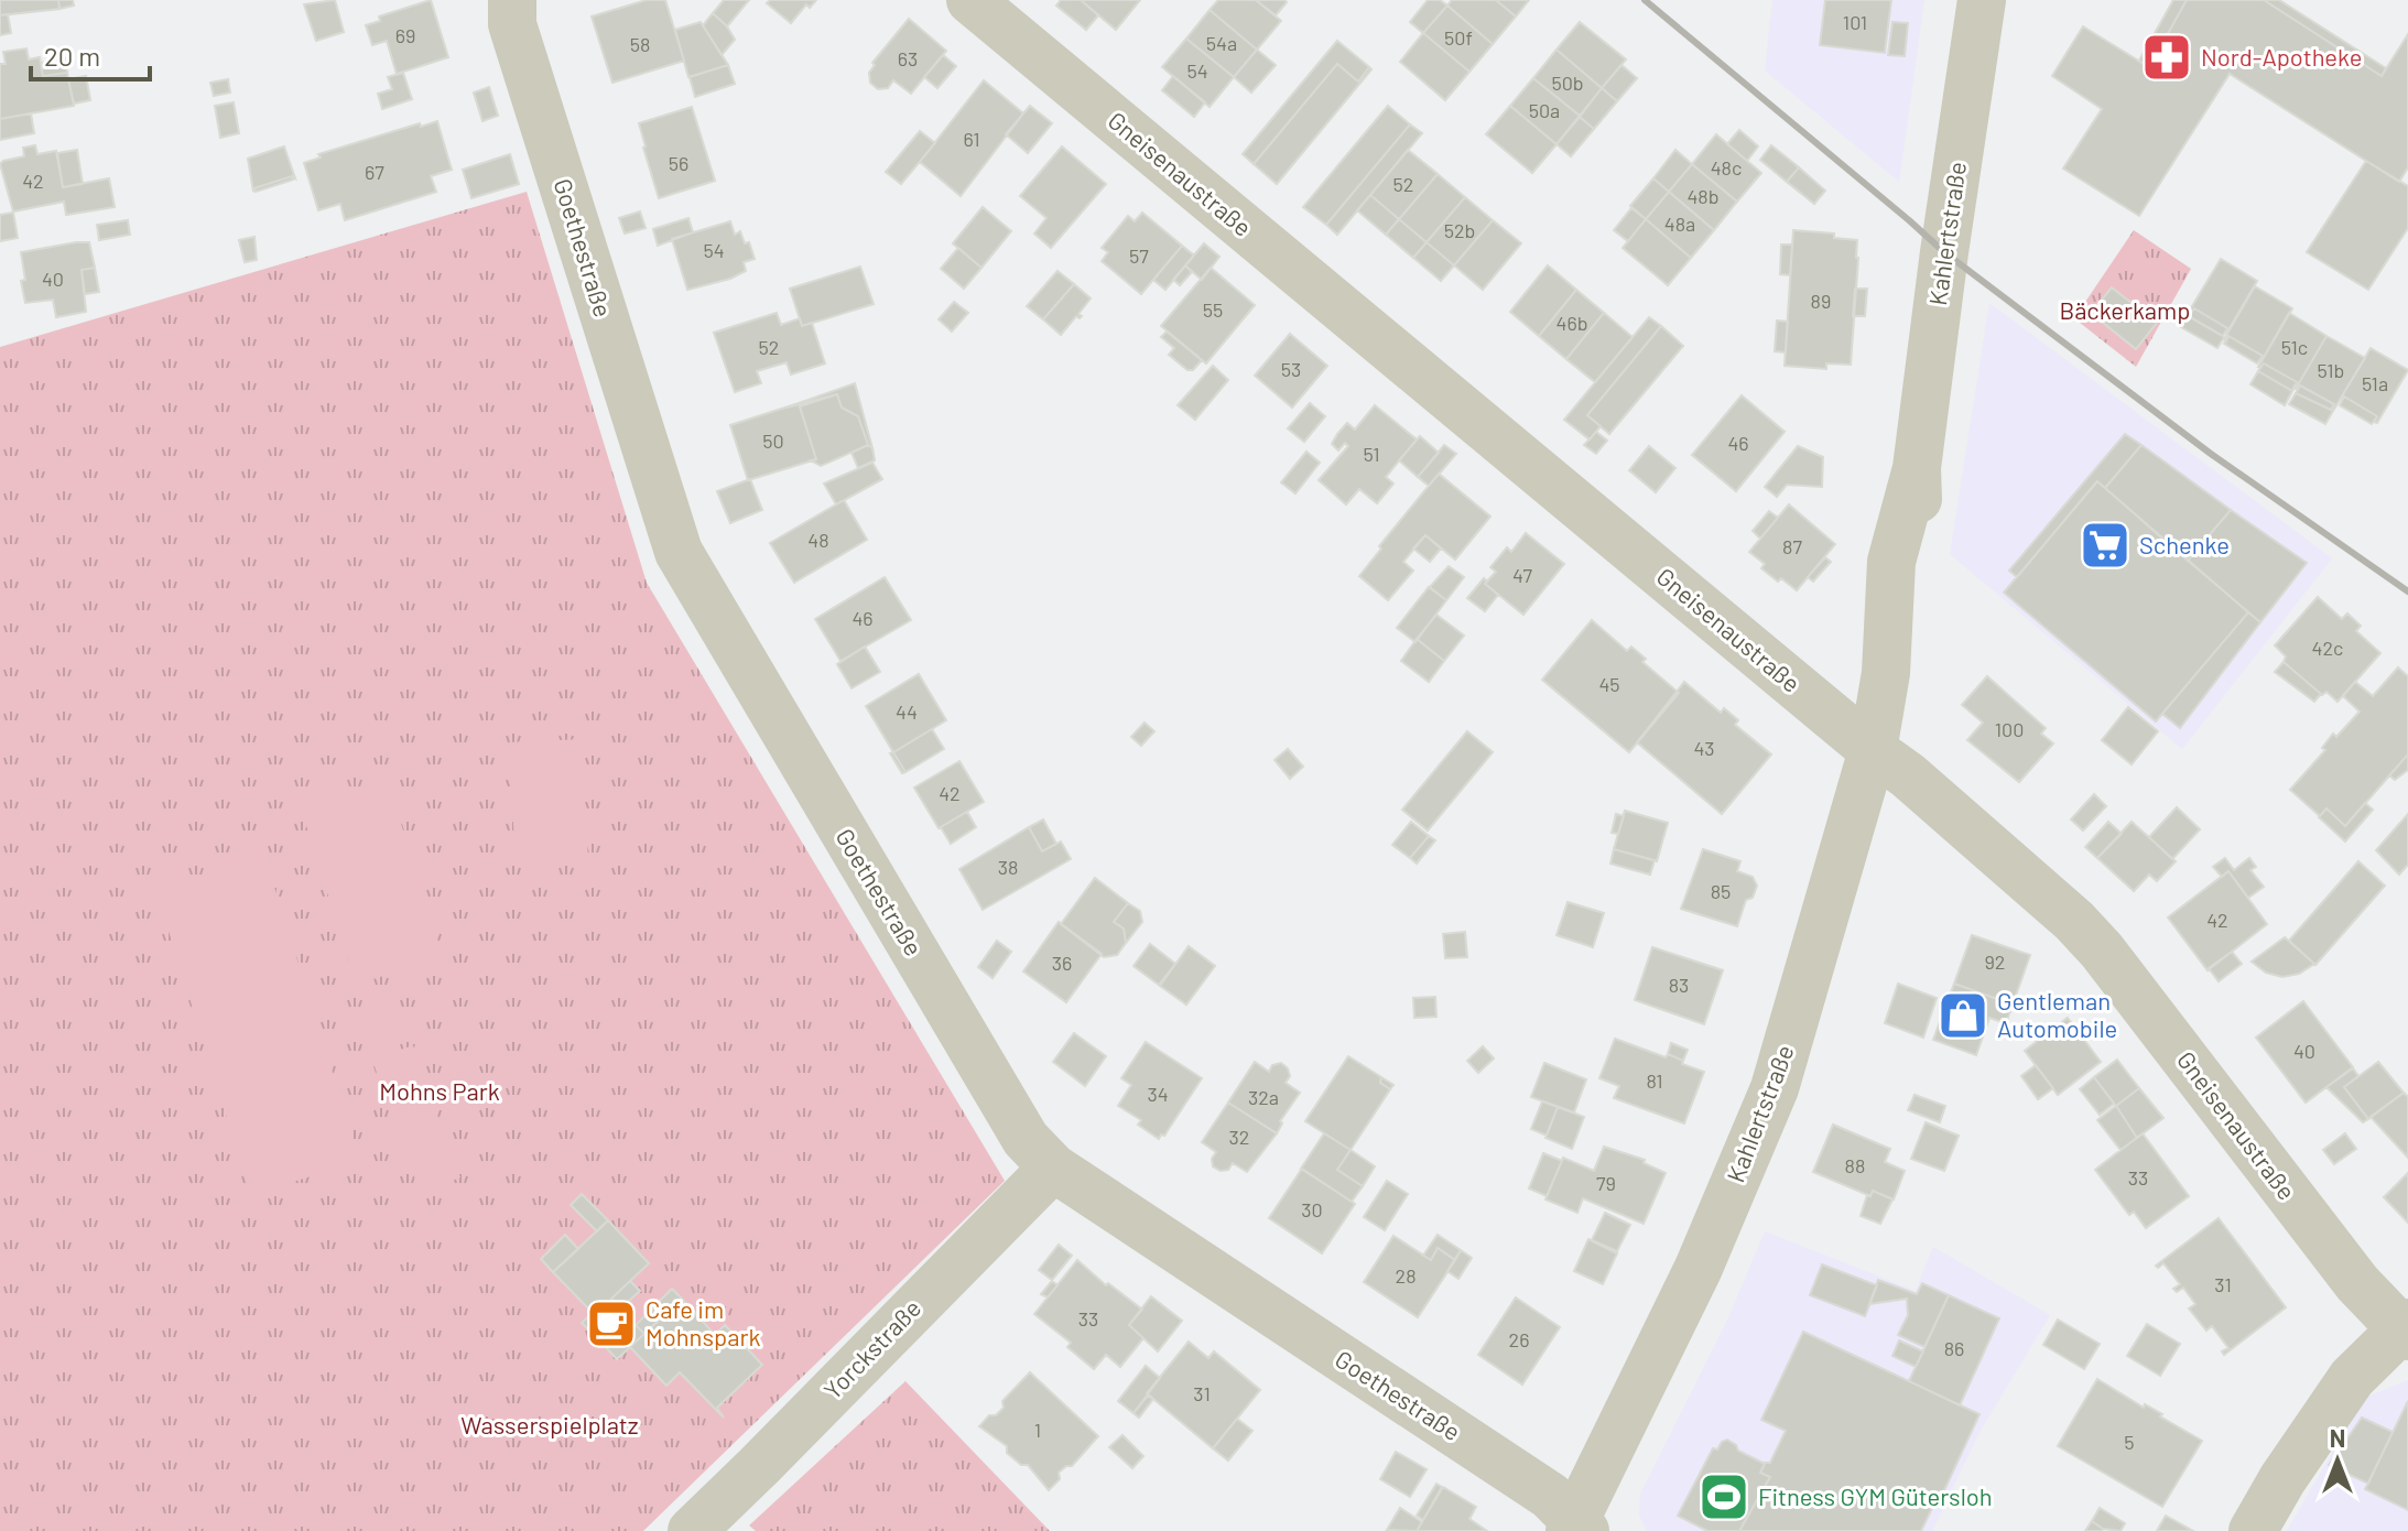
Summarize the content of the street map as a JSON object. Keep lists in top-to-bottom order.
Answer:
{
  "streets": {
    "street": [
      "Gneisenaustraße",
      "Kahlertstraße",
      "Goethestraße",
      "Yorckstraße"
    ]
  },
  "crossings": [
    ["Gneisenaustraße", "Kahlertstraße"],
    ["Kahlertstraße", "Goethestraße"],
    ["Goethestraße", "Yorckstraße"]
  ],
  "parks": ["Bäckerkamp", "Mohns Park", "Wasserspielplatz"],
  "places": {
    "pharmacy": ["Nord-Apotheke"],
    "supermarket": ["Schenke"],
    "shop": ["Gentleman Automobile"],
    "cafe": ["Cafe im Mohnspark"],
    "sports": ["Fitness GYM Gütersloh"]
  },
  "house_numbers": [
    "101",
    "69",
    "50f",
    "54a",
    "58",
    "63",
    "54",
    "50b",
    "50a",
    "61",
    "56",
    "48c",
    "67",
    "42",
    "52",
    "48b",
    "48a",
    "52b",
    "54",
    "57",
    "40",
    "89",
    "55",
    "46b",
    "52",
    "51c",
    "53",
    "51b",
    "51a",
    "50",
    "46",
    "51",
    "48",
    "87",
    "47",
    "46",
    "42c",
    "45",
    "44",
    "100",
    "43",
    "42",
    "38",
    "85",
    "42",
    "92",
    "36",
    "83",
    "40",
    "81",
    "34",
    "32a",
    "32",
    "88",
    "33",
    "79",
    "30",
    "28",
    "31",
    "33",
    "26",
    "86",
    "31",
    "1",
    "5"
  ],
  "scale_bar": "20 m",
  "north": "top"
}
